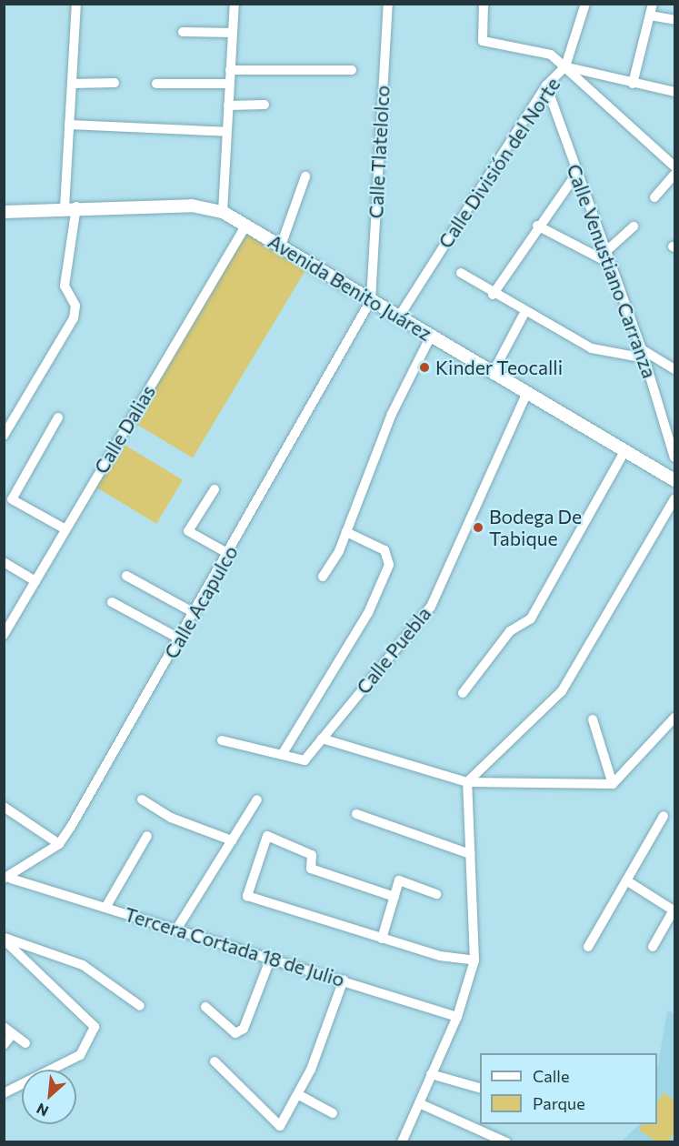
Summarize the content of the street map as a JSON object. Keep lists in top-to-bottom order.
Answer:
{
  "streets": {
    "main road": ["Avenida Benito Juárez"],
    "street": [
      "Calle Tlatelolco",
      "Calle División del Norte",
      "Calle Venustiano Carranza",
      "Calle Dalias",
      "Calle Acapulco",
      "Calle Puebla",
      "Tercera Cortada 18 de Julio"
    ]
  },
  "crossings": [
    ["Calle Tlatelolco", "Avenida Benito Juárez"],
    ["Calle Tlatelolco", "Calle Acapulco"],
    ["Calle División del Norte", "Calle Venustiano Carranza"],
    ["Calle División del Norte", "Avenida Benito Juárez"],
    ["Avenida Benito Juárez", "Calle Dalias"],
    ["Avenida Benito Juárez", "Calle Acapulco"],
    ["Avenida Benito Juárez", "Calle Puebla"],
    ["Calle Acapulco", "Tercera Cortada 18 de Julio"]
  ],
  "places": ["Kinder Teocalli", "Bodega De Tabique"],
  "legend": ["Calle", "Parque"],
  "north": "bottom left"
}
